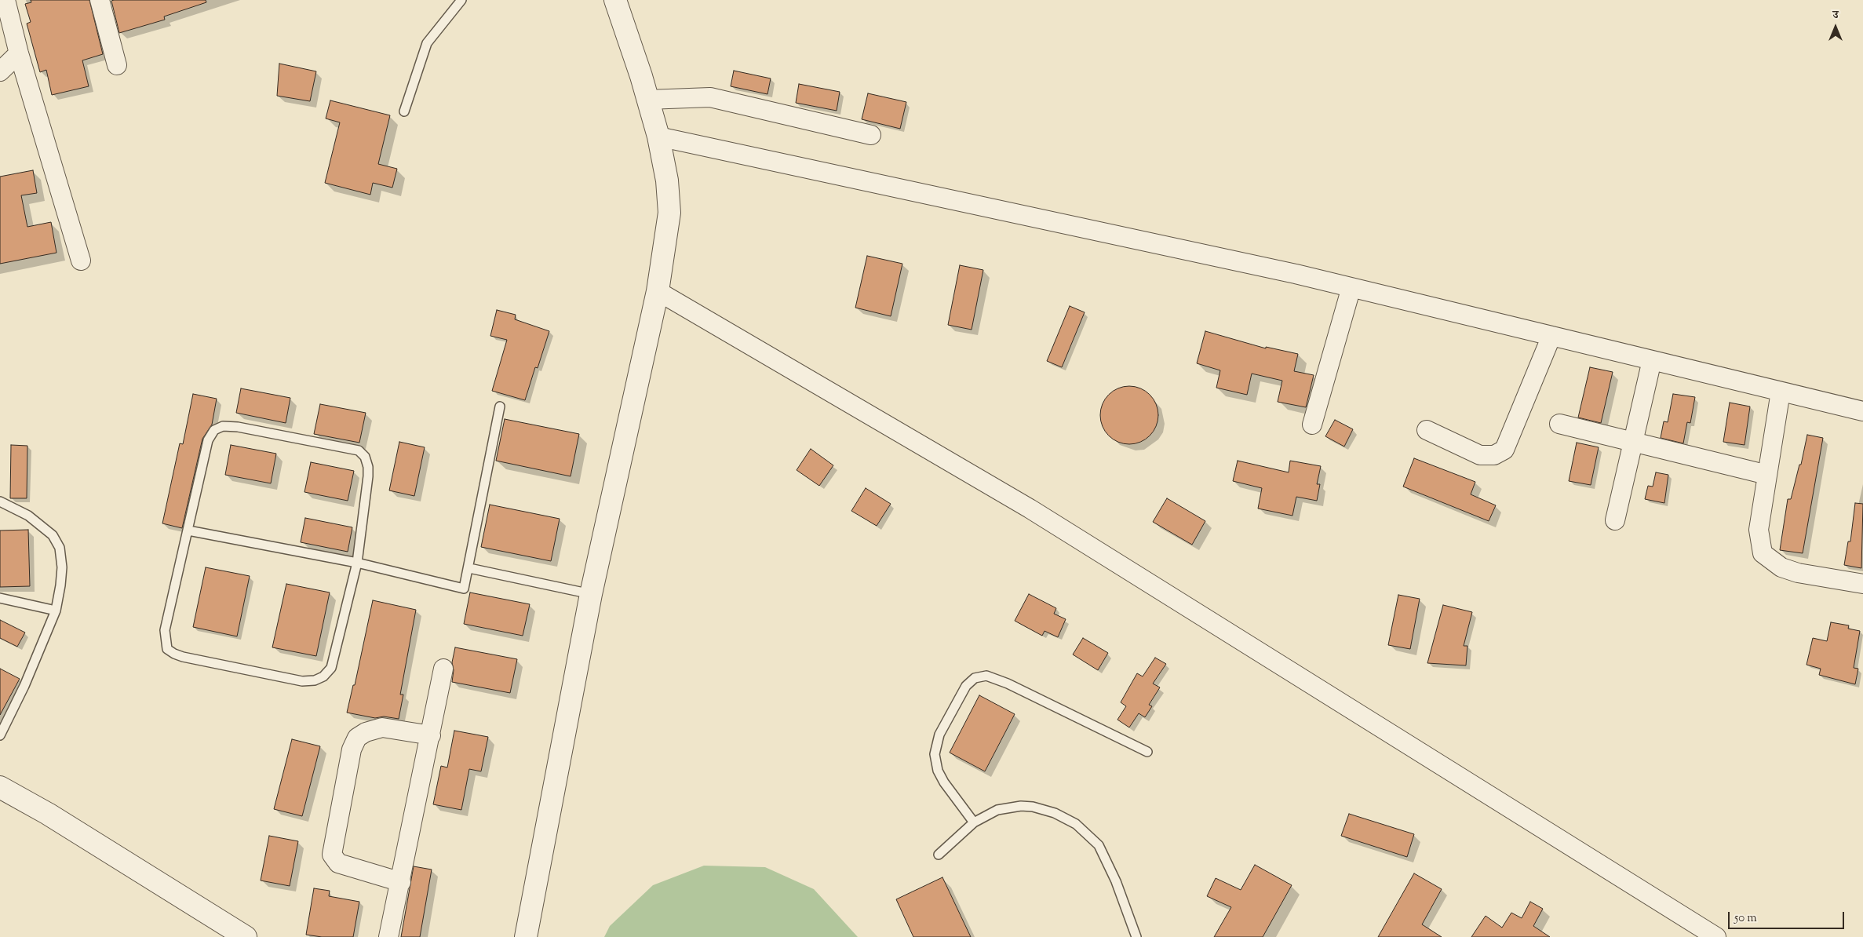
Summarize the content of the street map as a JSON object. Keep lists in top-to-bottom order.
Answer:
{
  "scale_bar": "50 m",
  "north": "top"
}
